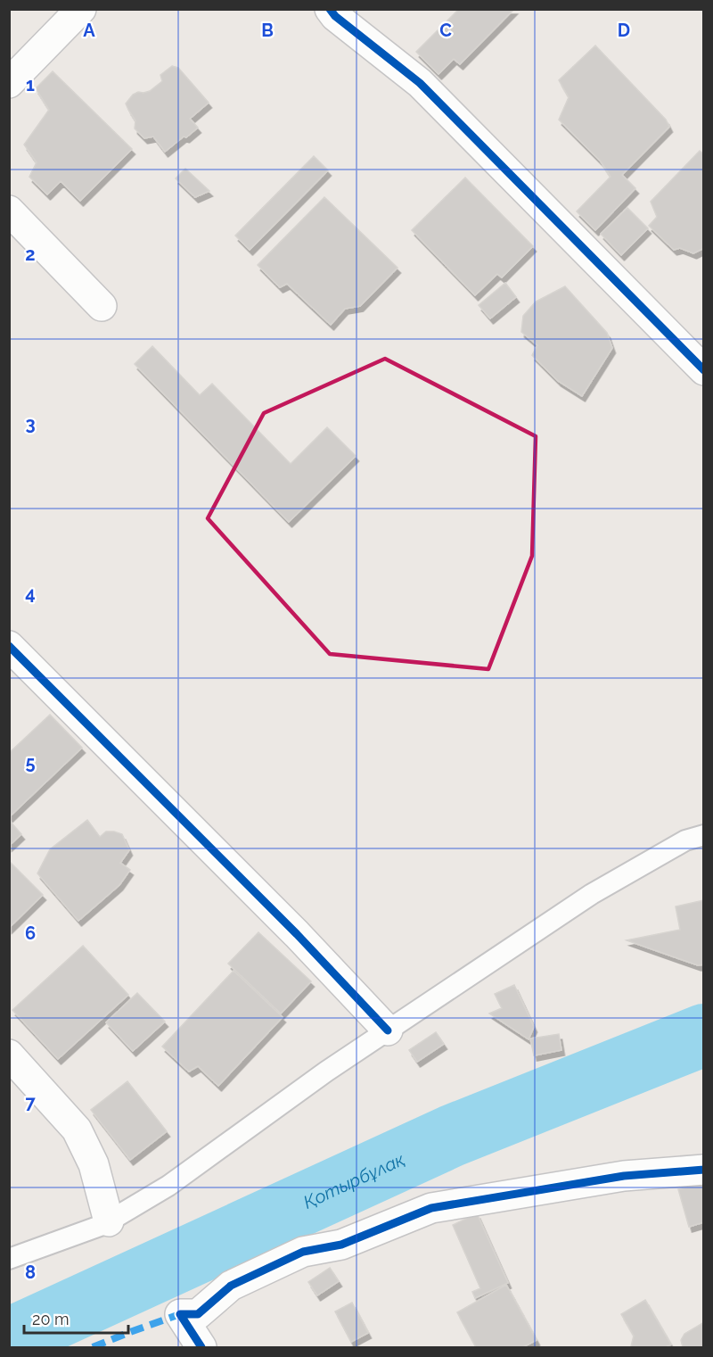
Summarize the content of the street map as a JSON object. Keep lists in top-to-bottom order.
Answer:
{
  "water": ["Қотырбұлақ"],
  "scale_bar": "20 m",
  "grid": {
    "columns": [
      "A",
      "B",
      "C",
      "D"
    ],
    "rows": [
      "1",
      "2",
      "3",
      "4",
      "5",
      "6",
      "7",
      "8"
    ]
  }
}
